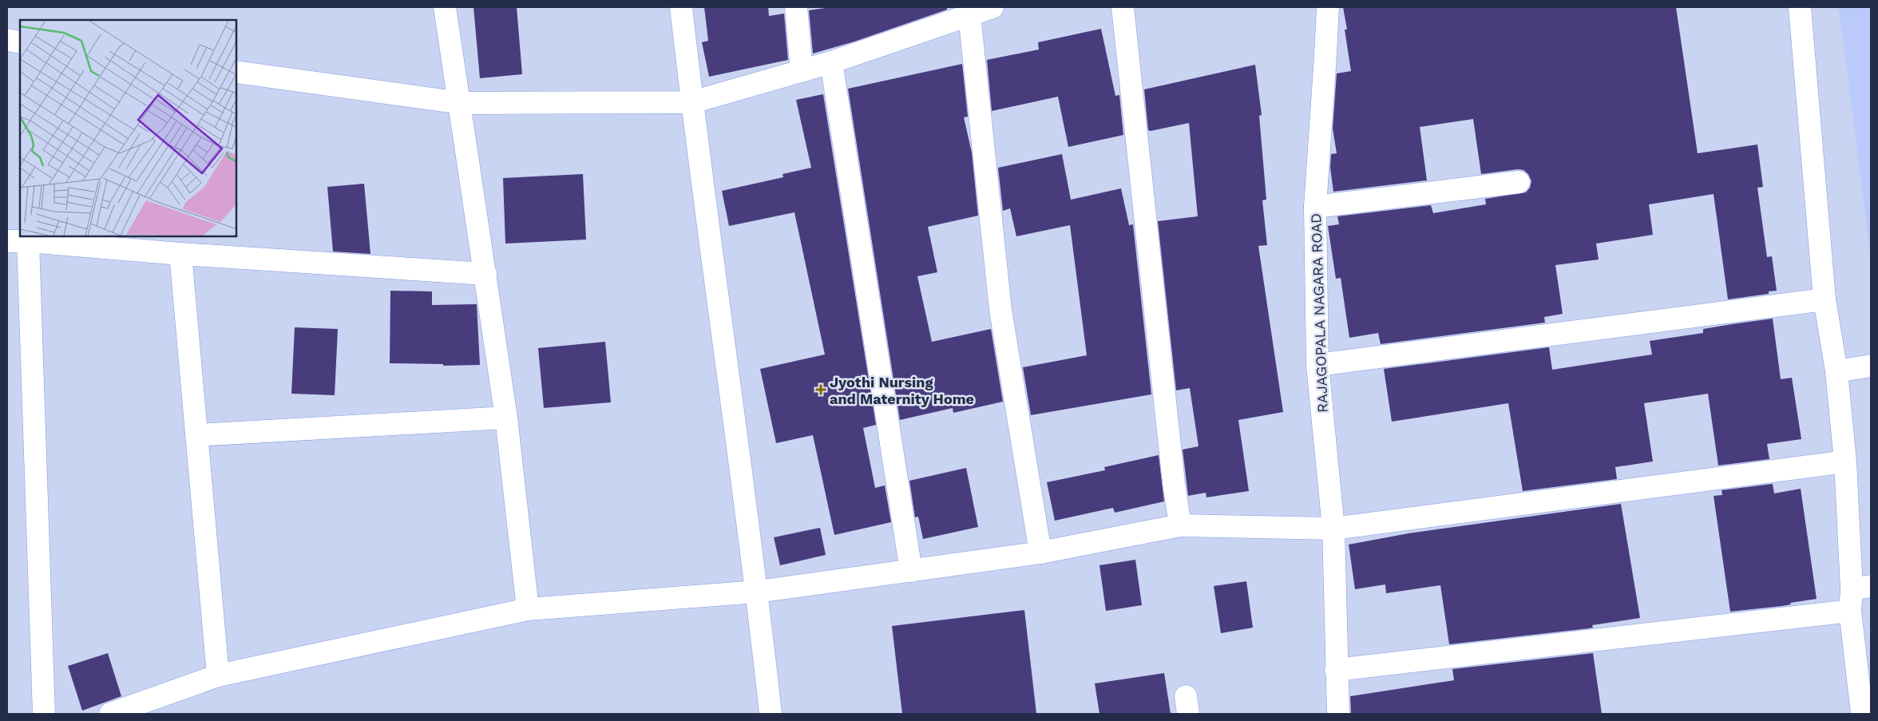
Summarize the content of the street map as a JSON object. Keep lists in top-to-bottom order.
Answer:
{
  "streets": {
    "street": ["RAJAGOPALA NAGARA ROAD"]
  },
  "places": {
    "health": ["Jyothi Nursing and Maternity Home"]
  }
}
